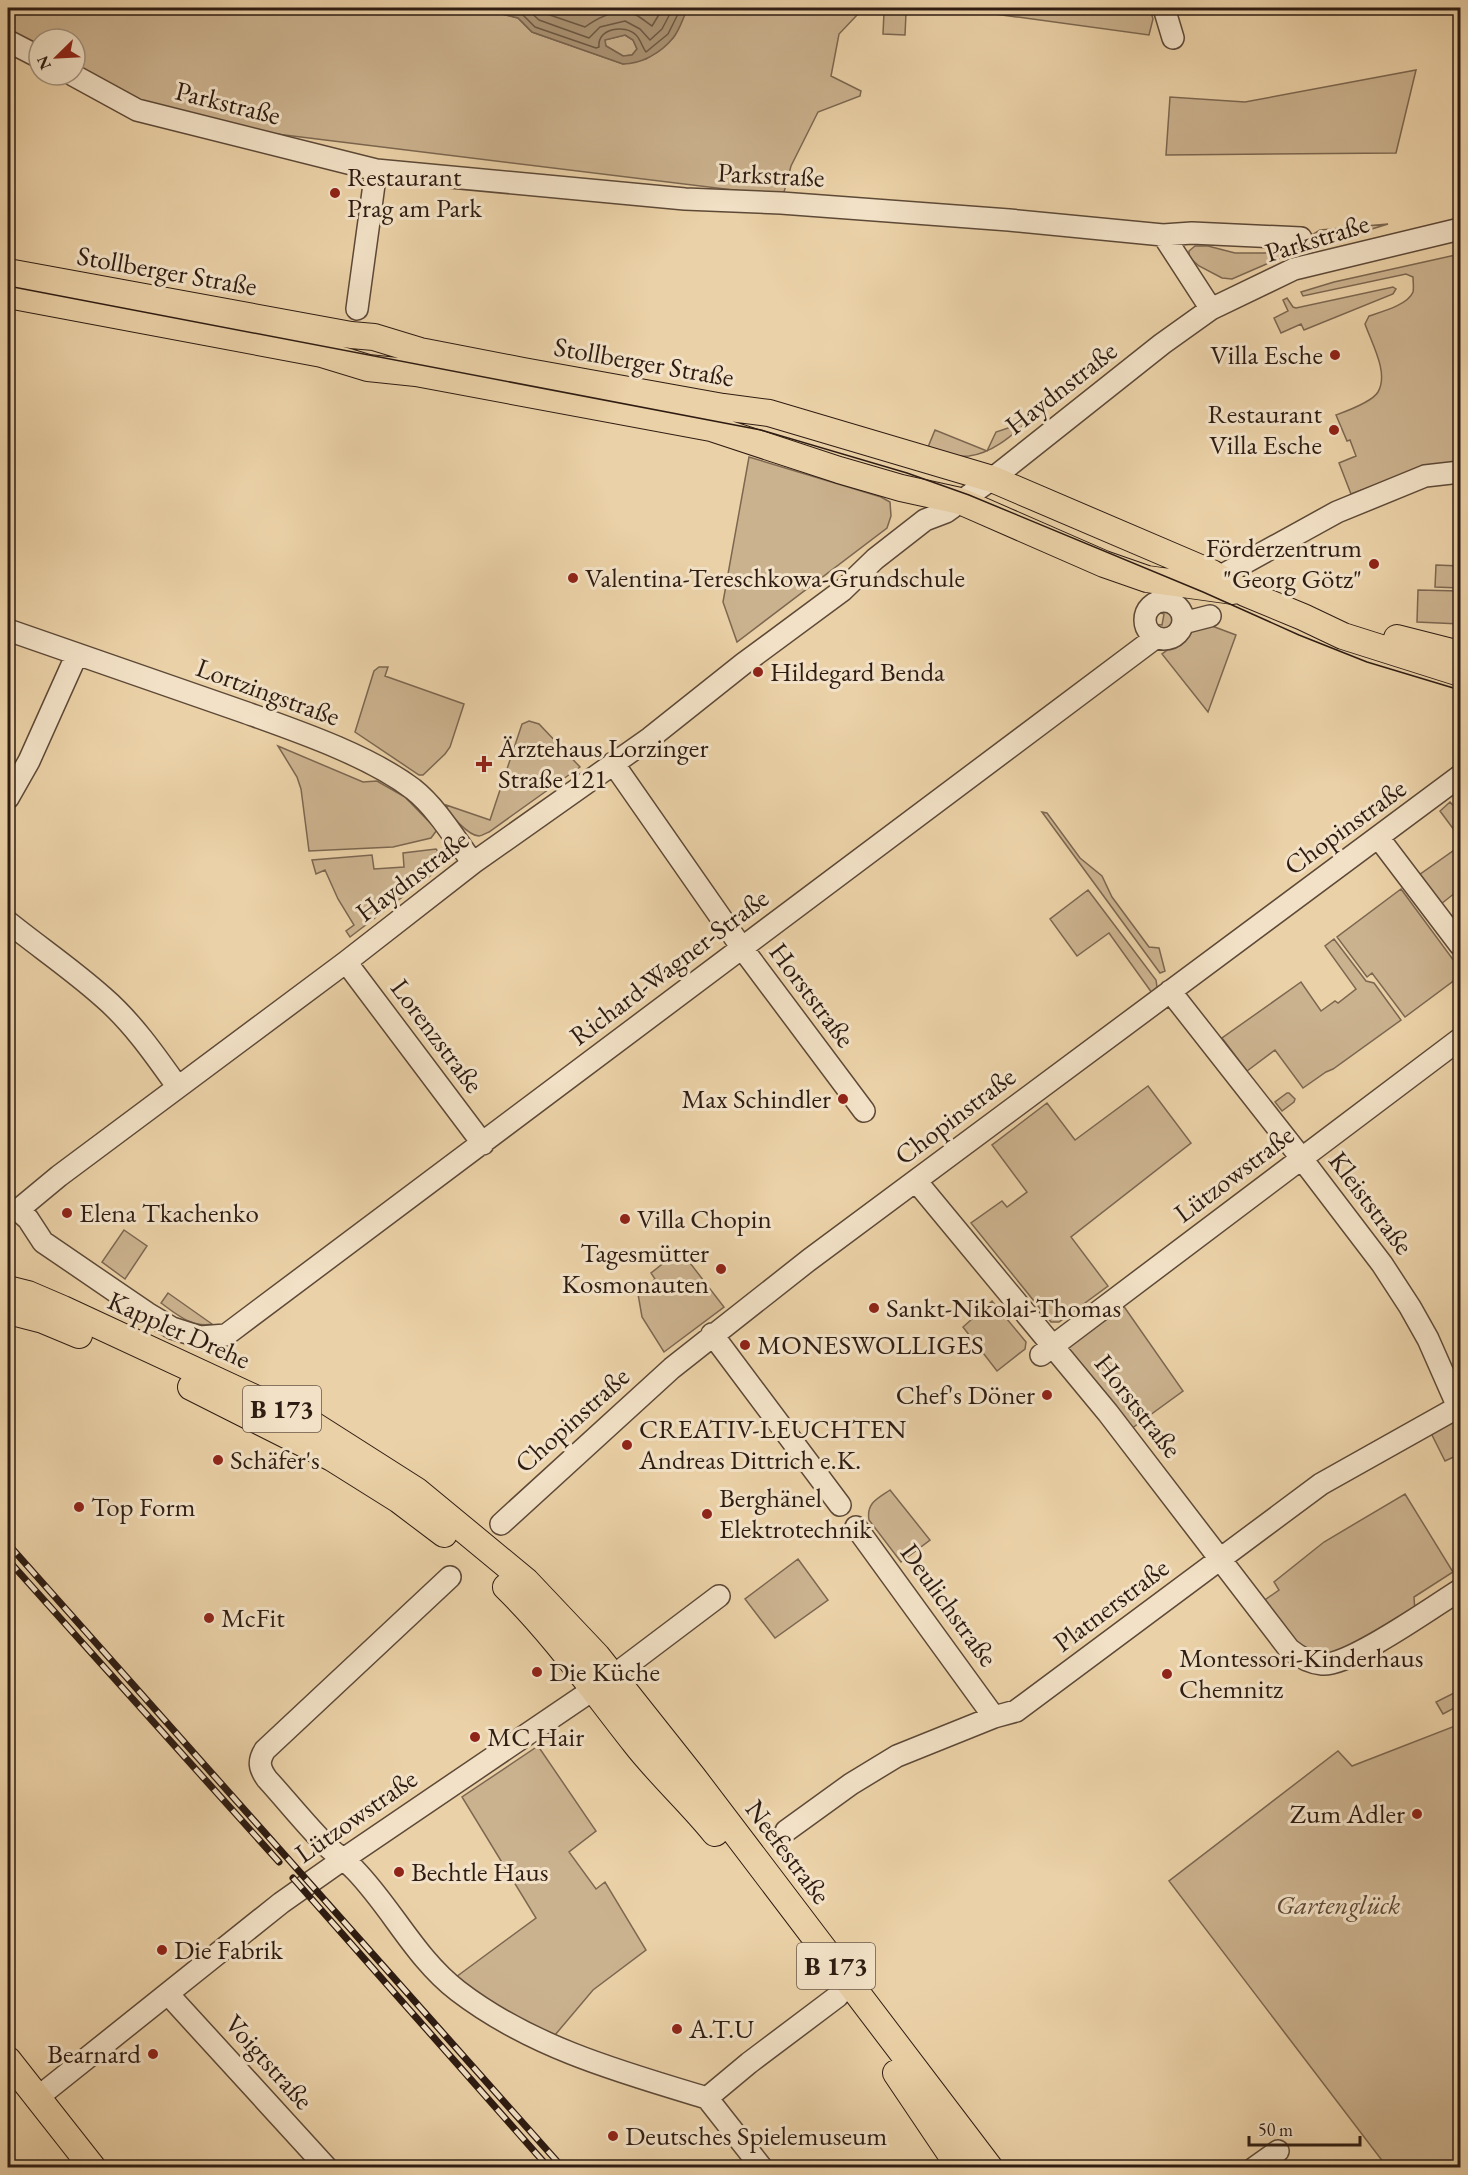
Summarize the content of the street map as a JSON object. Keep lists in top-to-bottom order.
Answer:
{
  "streets": {
    "main road": [
      "Stollberger Straße",
      "Kappler Drehe",
      "B 173",
      "Neefestraße"
    ],
    "street": [
      "Parkstraße",
      "Haydnstraße",
      "Lortzingstraße",
      "Chopinstraße",
      "Richard-Wagner-Straße",
      "Horststraße",
      "Lorenzstraße",
      "Lützowstraße",
      "Kleiststraße",
      "Deulichstraße",
      "Platnerstraße",
      "Voigtstraße"
    ]
  },
  "crossings": [
    ["Parkstraße", "Haydnstraße"],
    ["Stollberger Straße", "Haydnstraße"],
    ["Haydnstraße", "Lortzingstraße"],
    ["Haydnstraße", "Richard-Wagner-Straße"],
    ["Haydnstraße", "Horststraße"],
    ["Haydnstraße", "Lorenzstraße"],
    ["Chopinstraße", "Horststraße"],
    ["Chopinstraße", "Kleiststraße"],
    ["Richard-Wagner-Straße", "Horststraße"],
    ["Richard-Wagner-Straße", "Lorenzstraße"],
    ["Horststraße", "Lützowstraße"],
    ["Horststraße", "Platnerstraße"],
    ["Lützowstraße", "Kleiststraße"],
    ["Lützowstraße", "Neefestraße"],
    ["Lützowstraße", "Voigtstraße"],
    ["Kleiststraße", "Platnerstraße"],
    ["Kappler Drehe", "Neefestraße"],
    ["Deulichstraße", "Platnerstraße"]
  ],
  "parks": ["Gartenglück"],
  "places": {
    "other": [
      "Restaurant Prag am Park",
      "Villa Esche",
      "Restaurant Villa Esche",
      "Förderzentrum \"Georg Götz\"",
      "Valentina-Tereschkowa-Grundschule",
      "Hildegard Benda",
      "Max Schindler",
      "Elena Tkachenko",
      "Villa Chopin",
      "Tagesmütter Kosmonauten",
      "Sankt-Nikolai-Thomas",
      "MONESWOLLIGES",
      "Chef's Döner",
      "CREATIV-LEUCHTEN Andreas Dittrich e.K.",
      "Schäfer's",
      "Top Form",
      "Berghänel Elektrotechnik",
      "McFit",
      "Die Küche",
      "Montessori-Kinderhaus Chemnitz",
      "MC Hair",
      "Zum Adler",
      "Bechtle Haus",
      "Die Fabrik",
      "A.T.U",
      "Bearnard",
      "Deutsches Spielemuseum"
    ],
    "health": ["Ärztehaus Lorzinger Straße 121"]
  },
  "scale_bar": "50 m",
  "north": "bottom left"
}
